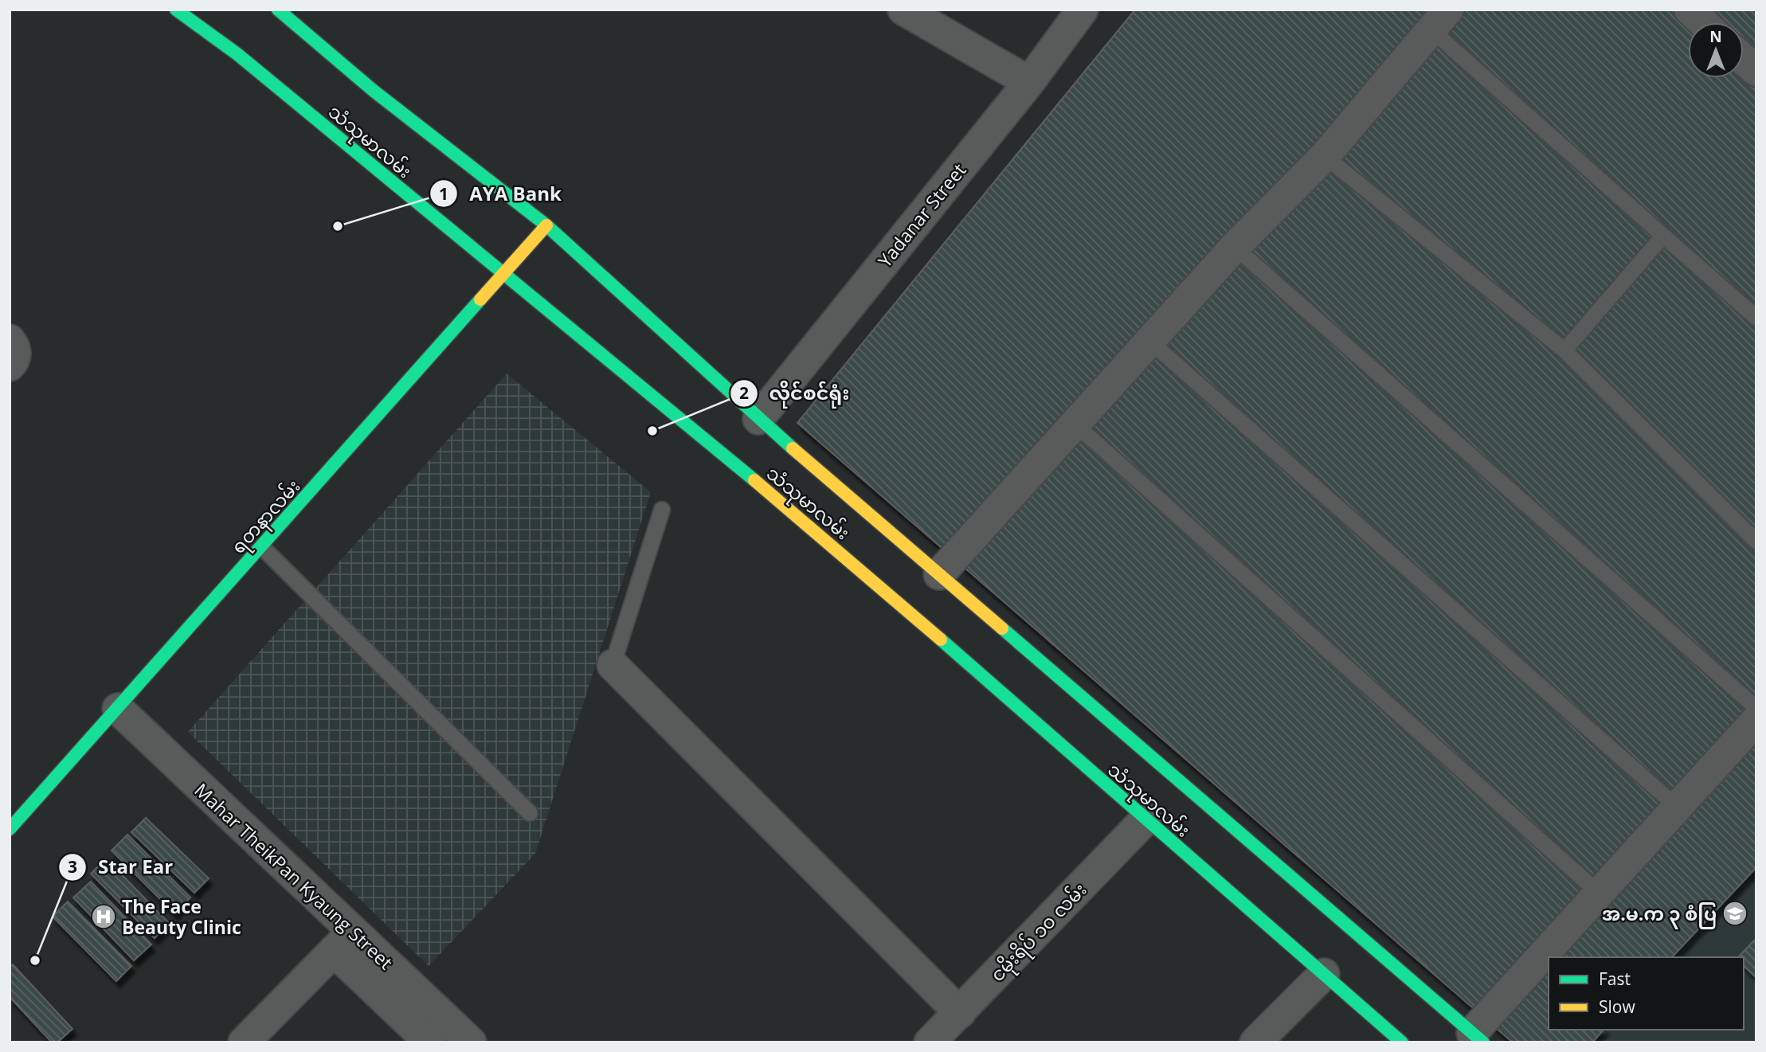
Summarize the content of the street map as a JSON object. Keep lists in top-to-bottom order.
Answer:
{
  "streets": {
    "main road": ["သံသုမာလမ်း", "ရတနာလမ်း"],
    "street": ["Yadanar Street", "Mahar TheikPan Kyaung Street", "ငမိုးရိပ် ၁၀ လမ်း"]
  },
  "crossings": [
    ["သံသုမာလမ်း", "Yadanar Street"],
    ["သံသုမာလမ်း", "ရတနာလမ်း"],
    ["သံသုမာလမ်း", "ငမိုးရိပ် ၁၀ လမ်း"],
    ["ရတနာလမ်း", "Mahar TheikPan Kyaung Street"]
  ],
  "places": {
    "other": ["AYA Bank", "လိုင်စင်ရုံး", "Star Ear"],
    "school or university": ["အ.မ.က ၃ စံပြ"],
    "hospital": ["The Face Beauty Clinic"]
  },
  "legend": ["Fast", "Slow"],
  "north": "top"
}
